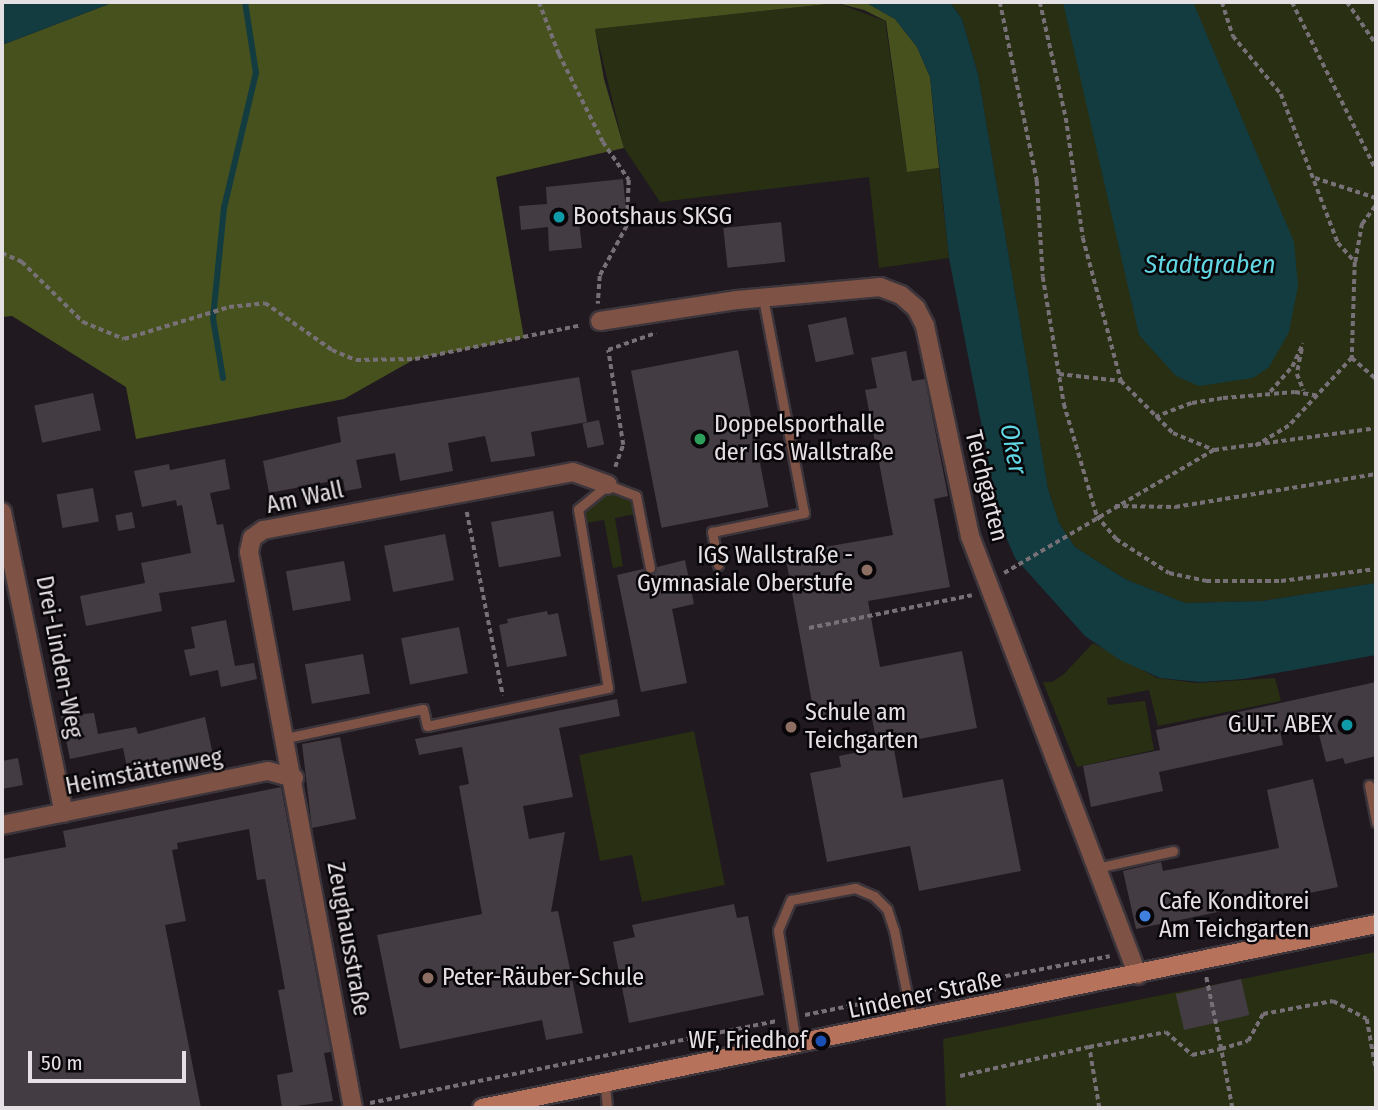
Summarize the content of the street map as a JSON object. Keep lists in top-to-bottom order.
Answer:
{
  "streets": {
    "main road": ["Lindener Straße"],
    "street": [
      "Teichgarten",
      "Am Wall",
      "Drei-Linden-Weg",
      "Heimstättenweg",
      "Zeughausstraße"
    ]
  },
  "crossings": [
    ["Teichgarten", "Lindener Straße"],
    ["Am Wall", "Heimstättenweg"],
    ["Am Wall", "Zeughausstraße"],
    ["Drei-Linden-Weg", "Heimstättenweg"],
    ["Heimstättenweg", "Zeughausstraße"]
  ],
  "water": ["Stadtgraben", "Oker"],
  "places": [
    "Bootshaus SKSG",
    "Doppelsporthalle der IGS Wallstraße",
    "IGS Wallstraße - Gymnasiale Oberstufe",
    "G.U.T. ABEX",
    "Schule am Teichgarten",
    "Cafe Konditorei Am Teichgarten",
    "Peter-Räuber-Schule",
    "WF, Friedhof"
  ],
  "scale_bar": "50 m"
}
